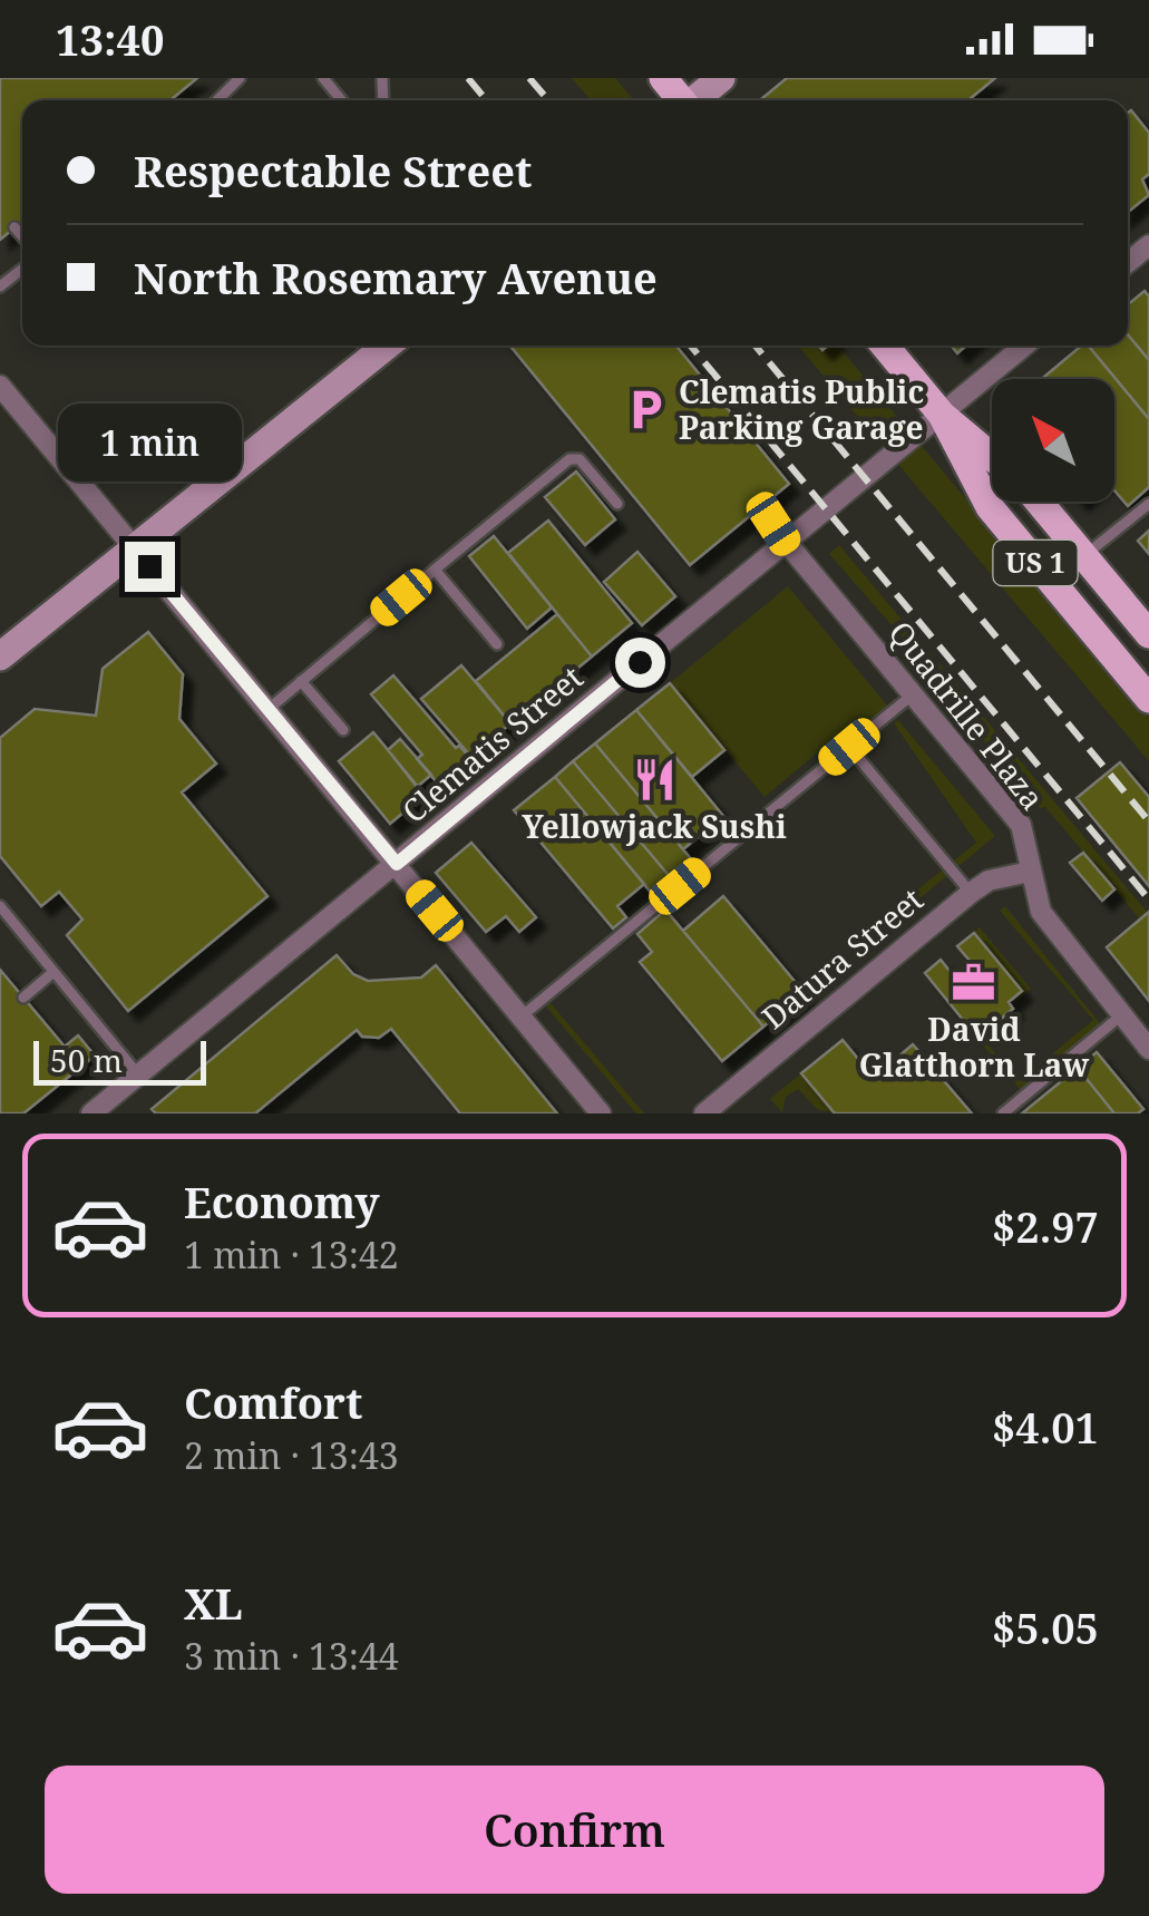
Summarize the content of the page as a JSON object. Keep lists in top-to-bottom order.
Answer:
{
  "streets": {
    "main road": ["US 1"],
    "street": ["Quadrille Plaza", "Clematis Street", "Datura Street"]
  },
  "crossings": [
    ["US 1", "Clematis Street"],
    ["Quadrille Plaza", "Clematis Street"],
    ["Quadrille Plaza", "Datura Street"]
  ],
  "places": {
    "parking": ["Clematis Public Parking Garage"],
    "restaurant": ["Yellowjack Sushi"],
    "office": ["David Glatthorn Law"]
  },
  "scale_bar": "50 m",
  "north": "top left",
  "page": {
    "status": "13:40",
    "banner": ["Respectable Street", "North Rosemary Avenue"],
    "bubble": "1 min",
    "scale": "50 m",
    "list": [
      {
        "name": "Economy",
        "note": "1 min · 13:42",
        "value": "$2.97"
      },
      {
        "name": "Comfort",
        "note": "2 min · 13:43",
        "value": "$4.01"
      },
      {
        "name": "XL",
        "note": "3 min · 13:44",
        "value": "$5.05"
      }
    ],
    "buttons": "Confirm"
  }
}
